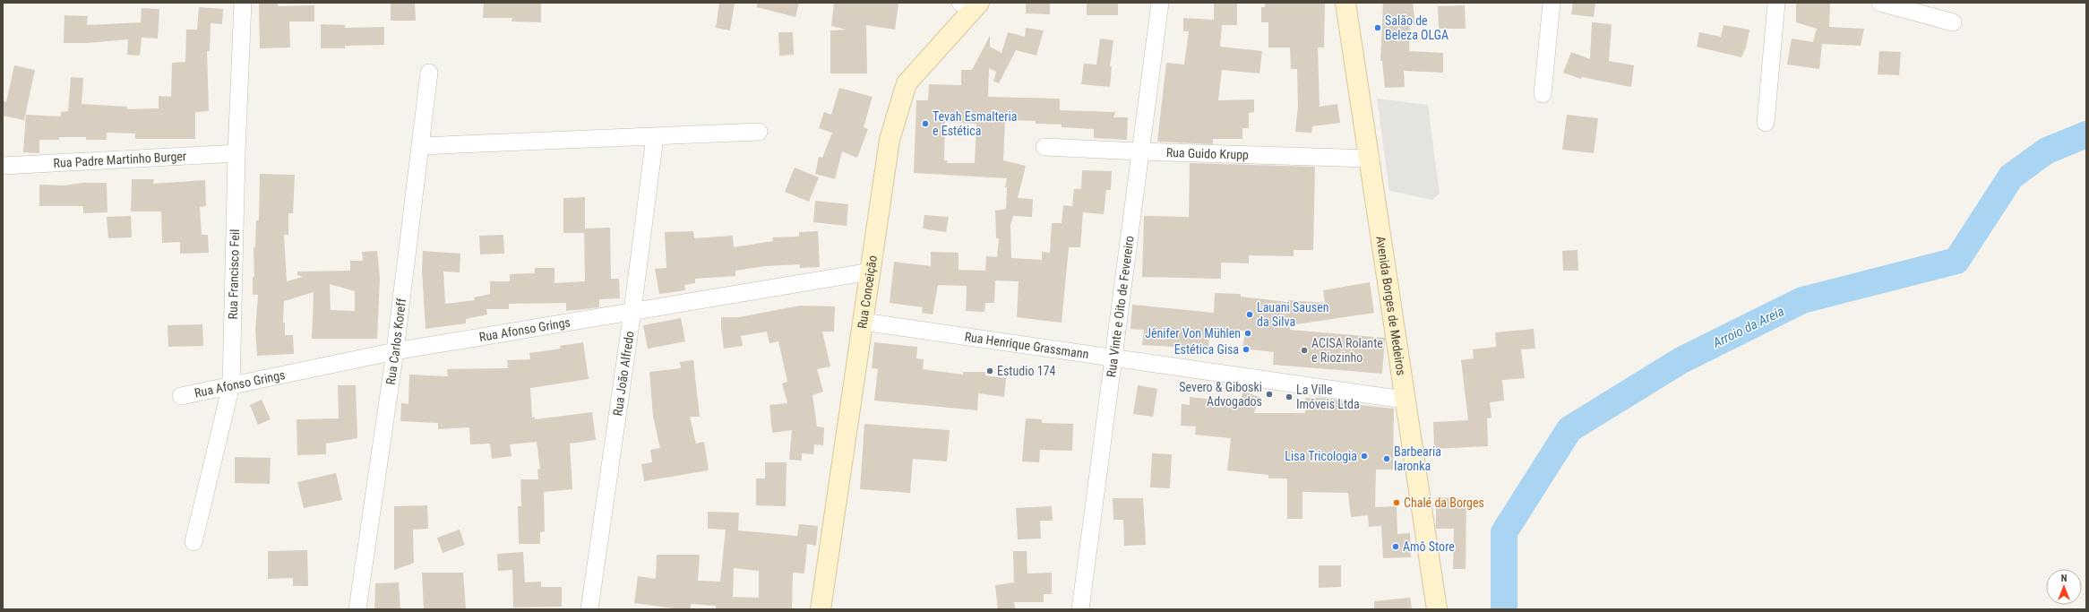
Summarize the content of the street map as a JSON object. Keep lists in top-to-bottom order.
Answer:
{
  "streets": {
    "main road": ["Rua Conceição", "Avenida Borges de Medeiros"],
    "street": [
      "Rua Guido Krupp",
      "Rua Padre Martinho Burger",
      "Rua Francisco Feil",
      "Rua Vinte e Oito de Fevereiro",
      "Rua Afonso Grings",
      "Rua Carlos Koreff",
      "Rua Henrique Grassmann",
      "Rua João Alfredo"
    ]
  },
  "crossings": [
    ["Rua Guido Krupp", "Rua Vinte e Oito de Fevereiro"],
    ["Rua Guido Krupp", "Avenida Borges de Medeiros"],
    ["Rua Padre Martinho Burger", "Rua Francisco Feil"],
    ["Rua Francisco Feil", "Rua Afonso Grings"],
    ["Rua Conceição", "Rua Afonso Grings"],
    ["Rua Conceição", "Rua Henrique Grassmann"],
    ["Rua Vinte e Oito de Fevereiro", "Rua Henrique Grassmann"],
    ["Avenida Borges de Medeiros", "Rua Henrique Grassmann"],
    ["Rua Afonso Grings", "Rua Carlos Koreff"],
    ["Rua Afonso Grings", "Rua João Alfredo"]
  ],
  "water": ["Arroio da Areia"],
  "places": [
    "Salão de Beleza OLGA",
    "Tevah Esmalteria e Estética",
    "Lauani Sausen da Silva",
    "Jênifer Von Mühlen",
    "Estética Gisa",
    "ACISA Rolante e Riozinho",
    "Estudio 174",
    "Severo & Giboski Advogados",
    "La Ville Imóveis Ltda",
    "Lisa Tricologia",
    "Barbearia Iaronka",
    "Chalé da Borges",
    "Amô Store"
  ],
  "north": "top"
}
